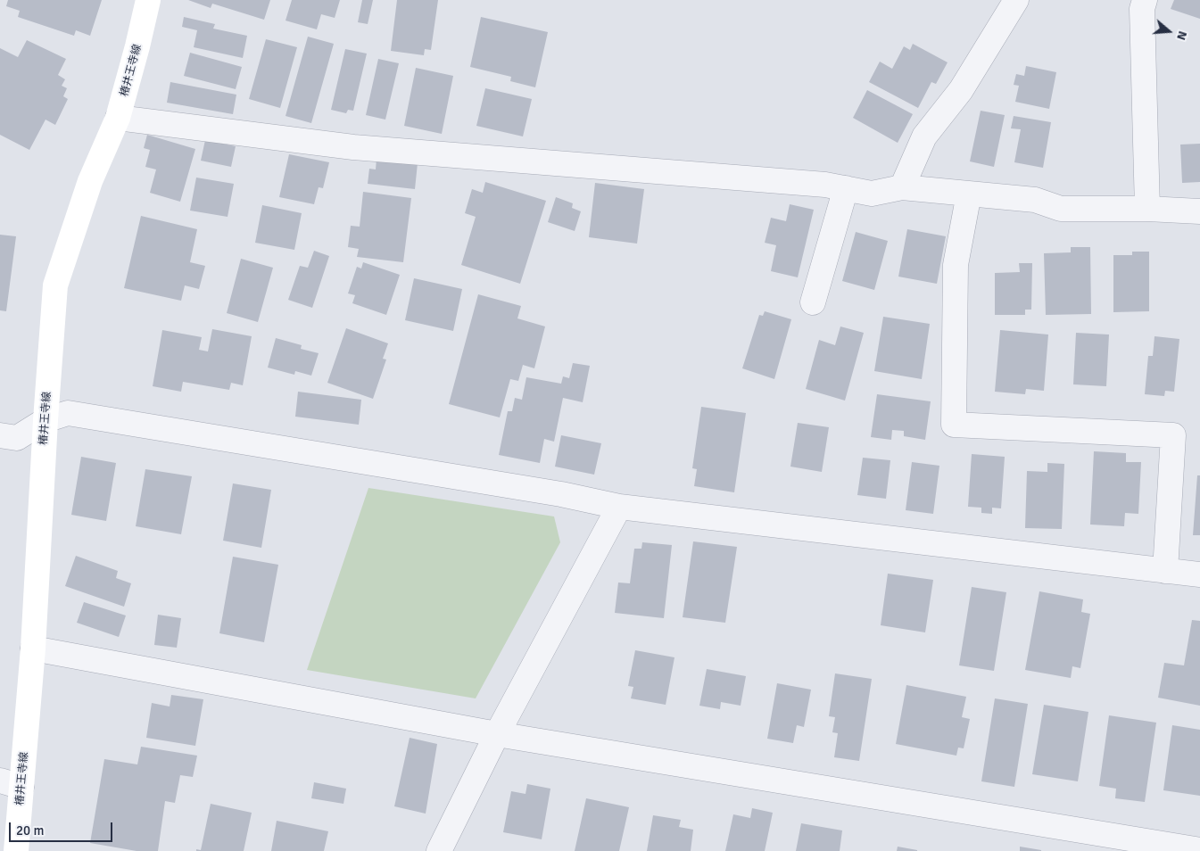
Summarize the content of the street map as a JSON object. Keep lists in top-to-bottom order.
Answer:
{
  "streets": {
    "main road": ["椿井王寺線"]
  },
  "scale_bar": "20 m",
  "north": "right"
}
